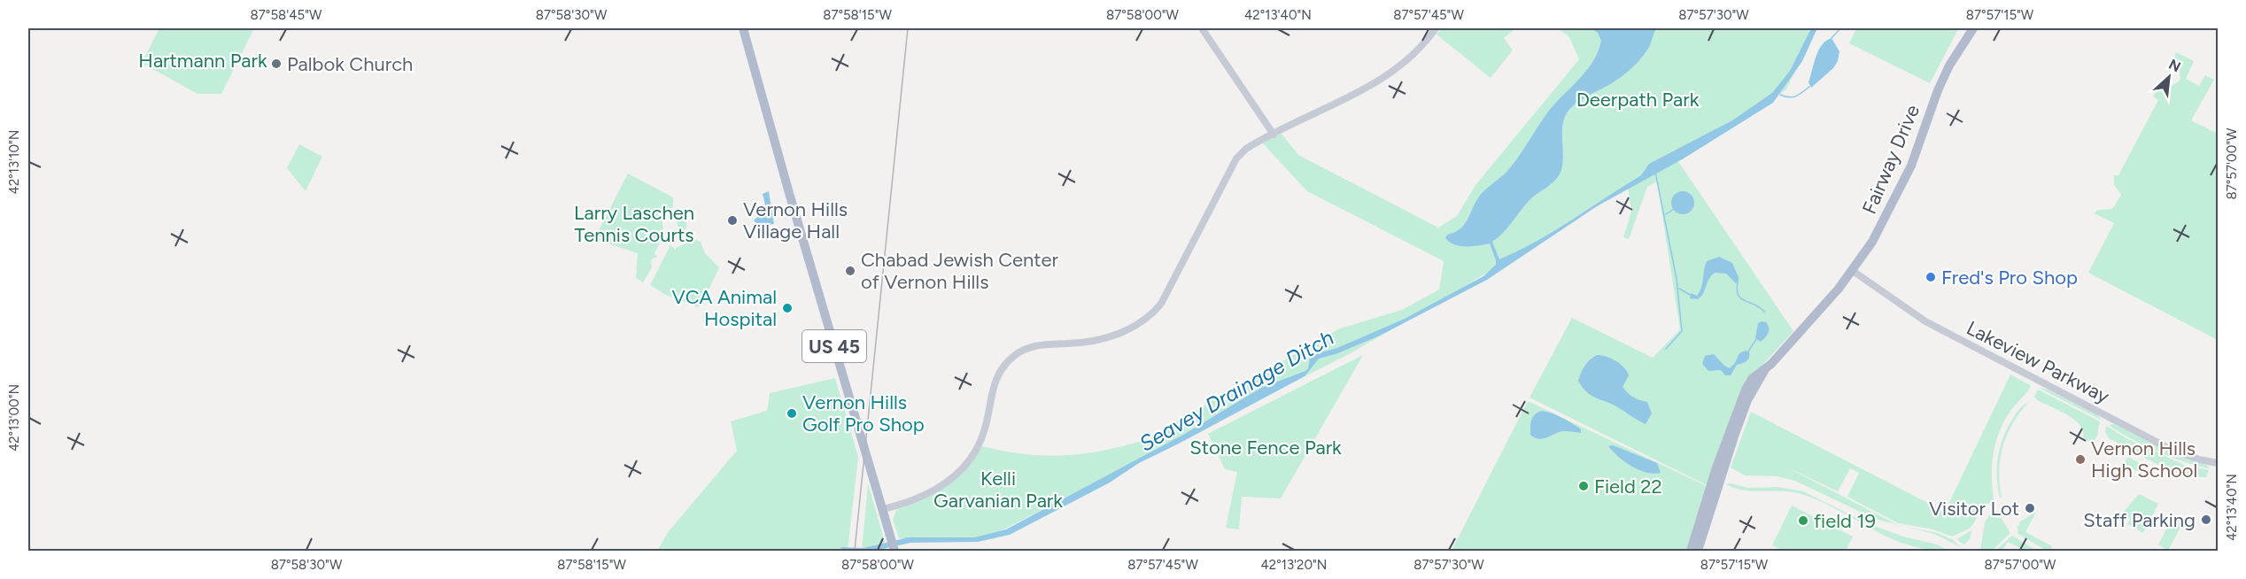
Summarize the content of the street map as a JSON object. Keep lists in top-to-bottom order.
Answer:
{
  "streets": {
    "main road": ["Fairway Drive", "US 45"],
    "street": ["Lakeview Parkway"]
  },
  "crossings": [
    ["Fairway Drive", "Lakeview Parkway"]
  ],
  "water": ["Seavey Drainage Ditch"],
  "parks": [
    "Hartmann Park",
    "Deerpath Park",
    "Larry Laschen Tennis Courts",
    "Stone Fence Park",
    "Kelli Garvanian Park"
  ],
  "places": [
    "Palbok Church",
    "Vernon Hills Village Hall",
    "Chabad Jewish Center of Vernon Hills",
    "Fred's Pro Shop",
    "VCA Animal Hospital",
    "Vernon Hills Golf Pro Shop",
    "Vernon Hills High School",
    "Field 22",
    "Visitor Lot",
    "Staff Parking",
    "field 19"
  ],
  "north": "top right",
  "coordinates": [
    "87°58'45\"W",
    "87°58'30\"W",
    "87°58'15\"W",
    "87°58'00\"W",
    "42°13'40\"N",
    "87°57'45\"W",
    "87°57'30\"W",
    "87°57'15\"W",
    "42°13'10\"N",
    "87°57'00\"W",
    "42°13'00\"N",
    "42°13'20\"N"
  ]
}
